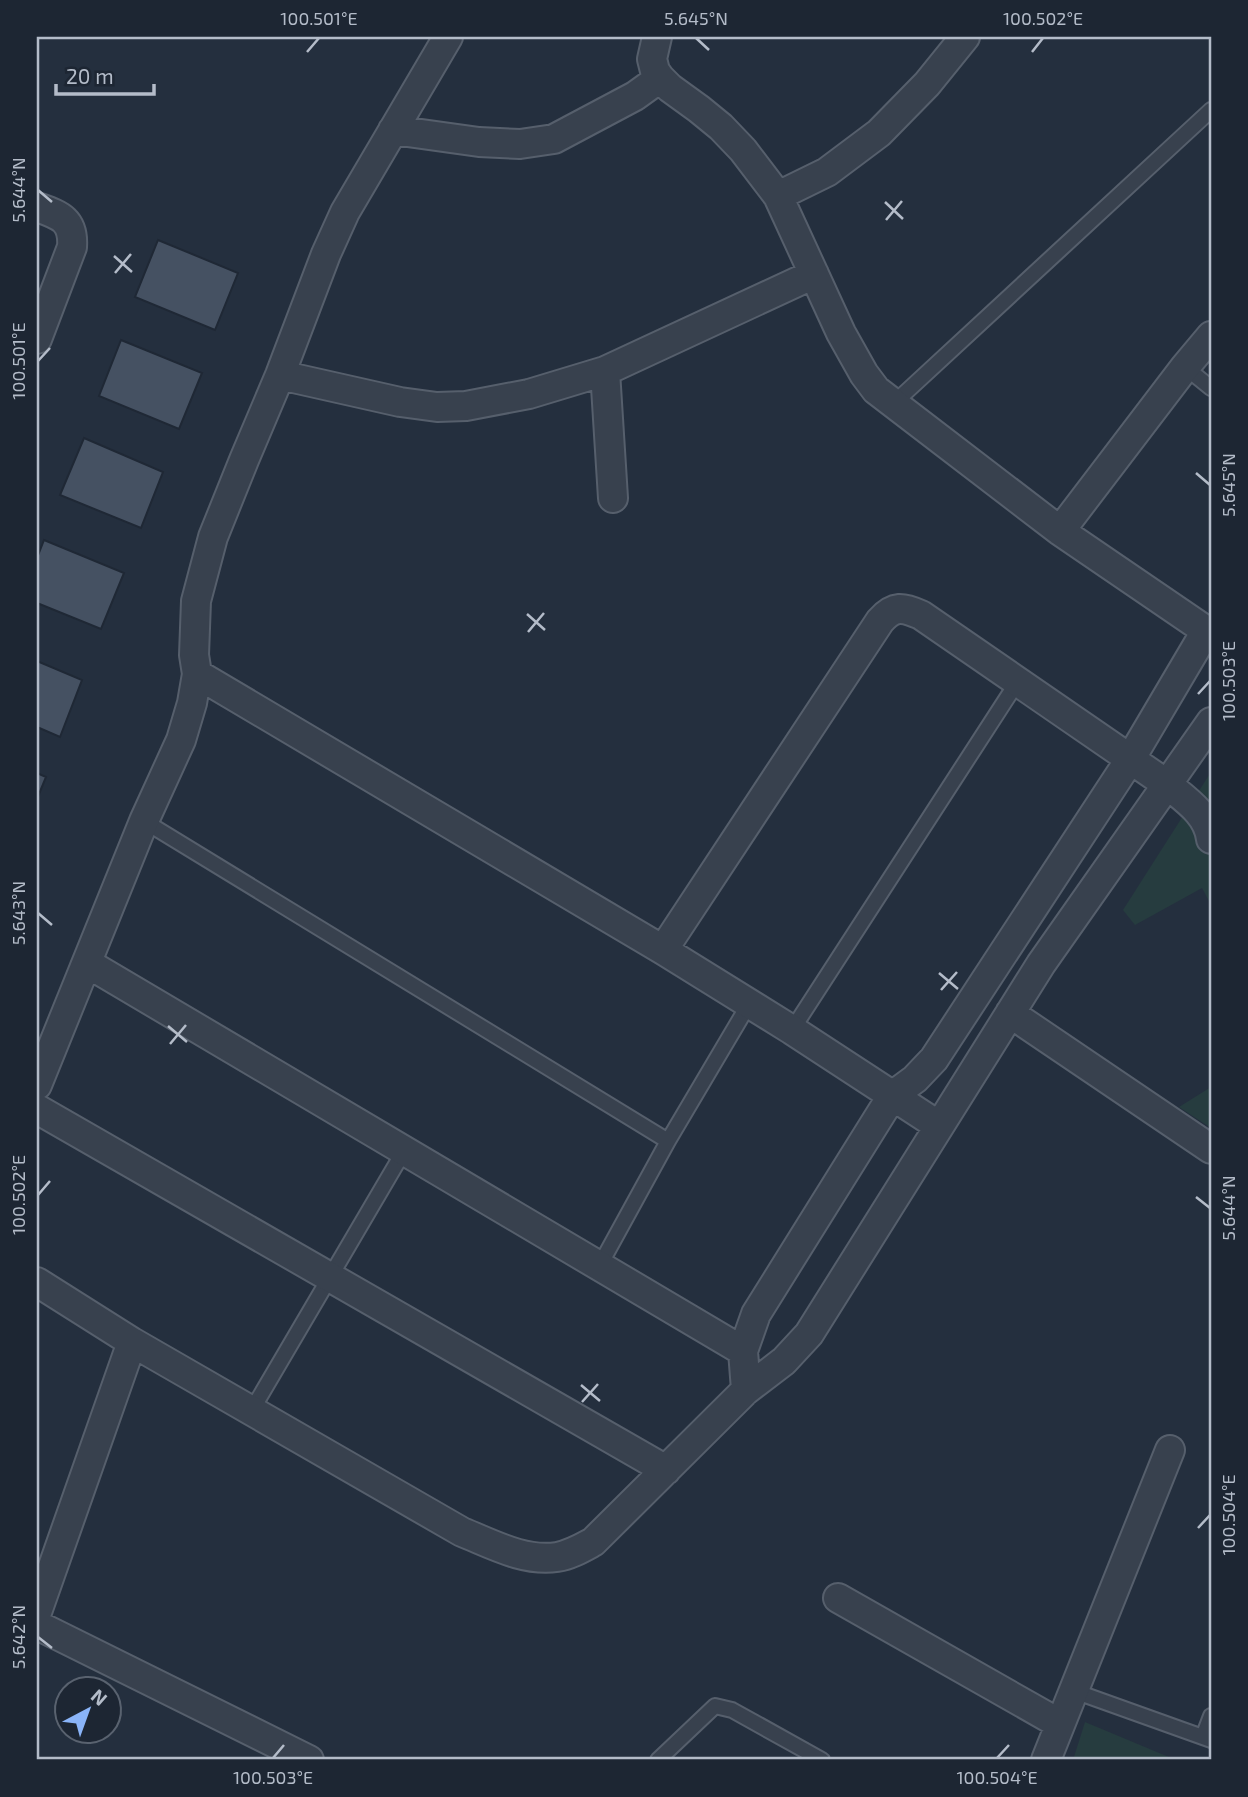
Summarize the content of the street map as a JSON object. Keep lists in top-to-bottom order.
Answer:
{
  "scale_bar": "20 m",
  "north": "top right",
  "coordinates": [
    "100.501°E",
    "5.645°N",
    "100.502°E",
    "5.644°N",
    "100.503°E",
    "5.643°N",
    "100.504°E",
    "5.642°N"
  ]
}
